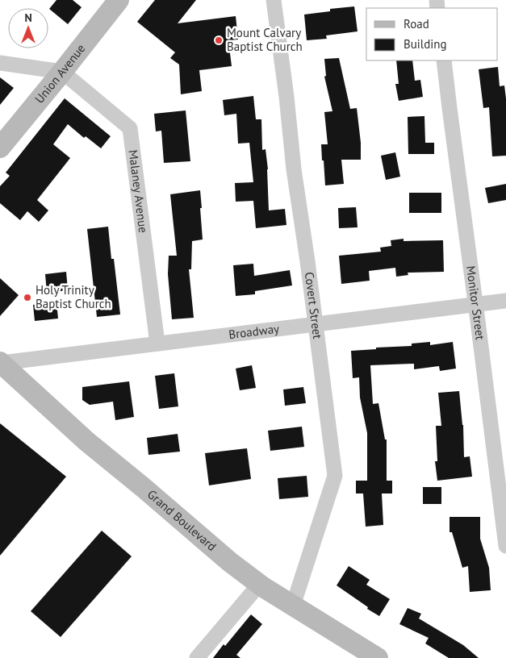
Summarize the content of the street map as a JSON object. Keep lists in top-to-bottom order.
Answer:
{
  "streets": {
    "street": [
      "Union Avenue",
      "Malaney Avenue",
      "Monitor Street",
      "Covert Street",
      "Broadway",
      "Grand Boulevard"
    ]
  },
  "crossings": [
    ["Union Avenue", "Malaney Avenue"],
    ["Malaney Avenue", "Broadway"],
    ["Monitor Street", "Broadway"],
    ["Covert Street", "Broadway"],
    ["Covert Street", "Grand Boulevard"],
    ["Broadway", "Grand Boulevard"]
  ],
  "places": ["Mount Calvary Baptist Church", "Holy Trinity Baptist Church"],
  "legend": ["Road", "Building"],
  "north": "top"
}
